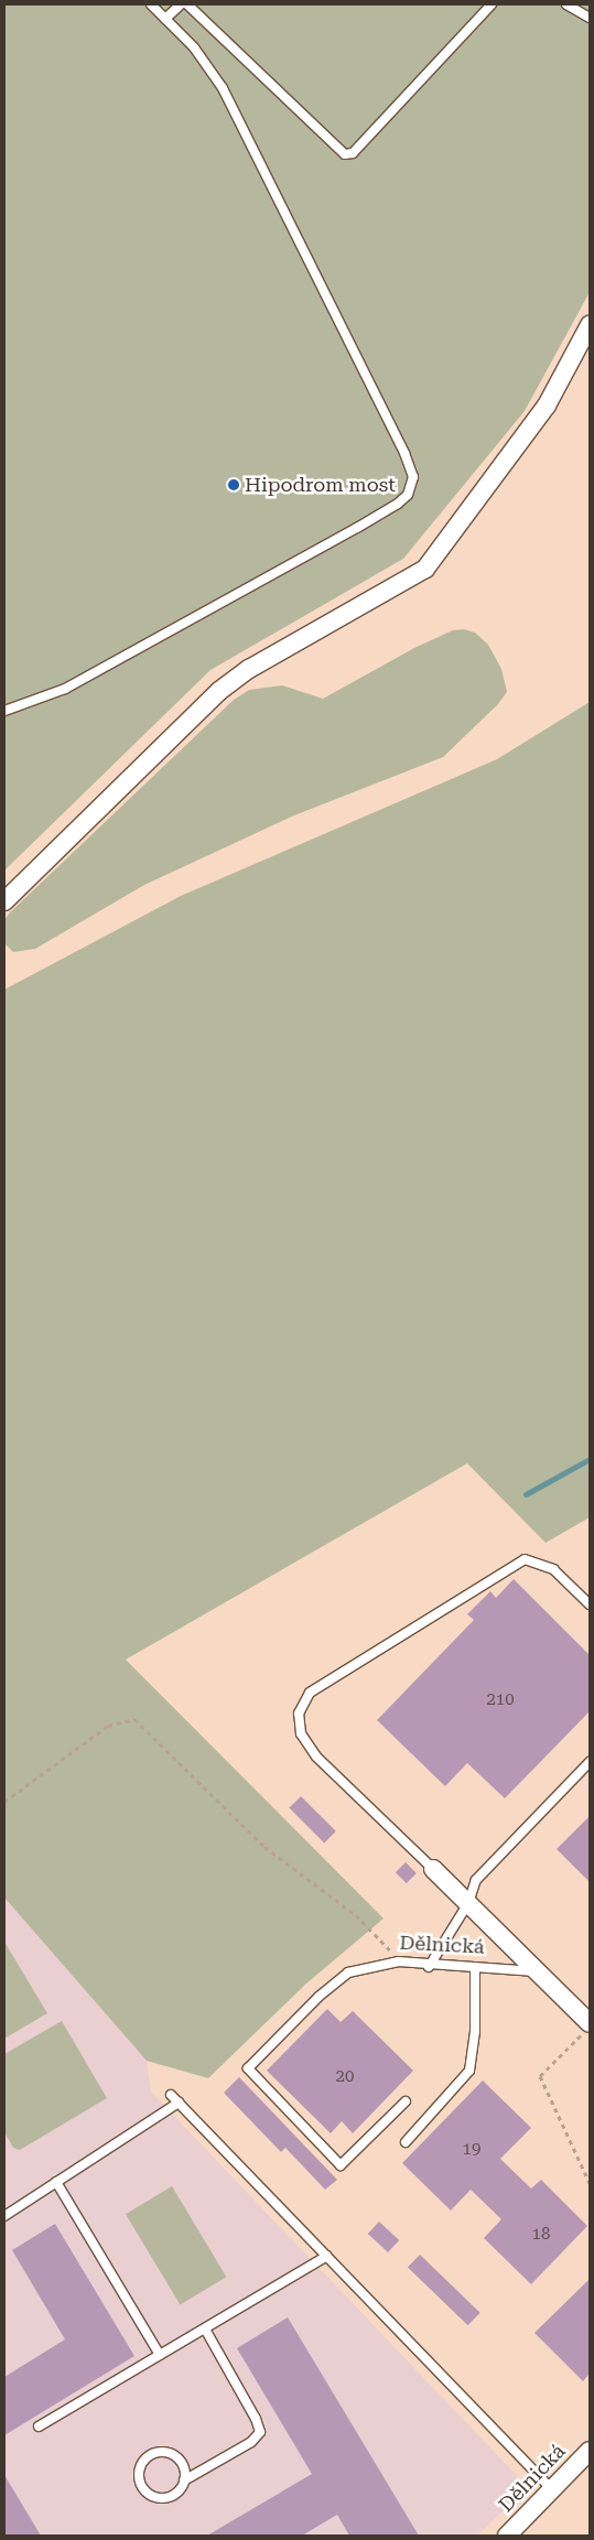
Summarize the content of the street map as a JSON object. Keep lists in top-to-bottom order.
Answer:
{
  "streets": {
    "street": ["Dělnická"]
  },
  "places": ["Hipodrom most"],
  "house_numbers": [
    "210",
    "20",
    "19",
    "18"
  ]
}
